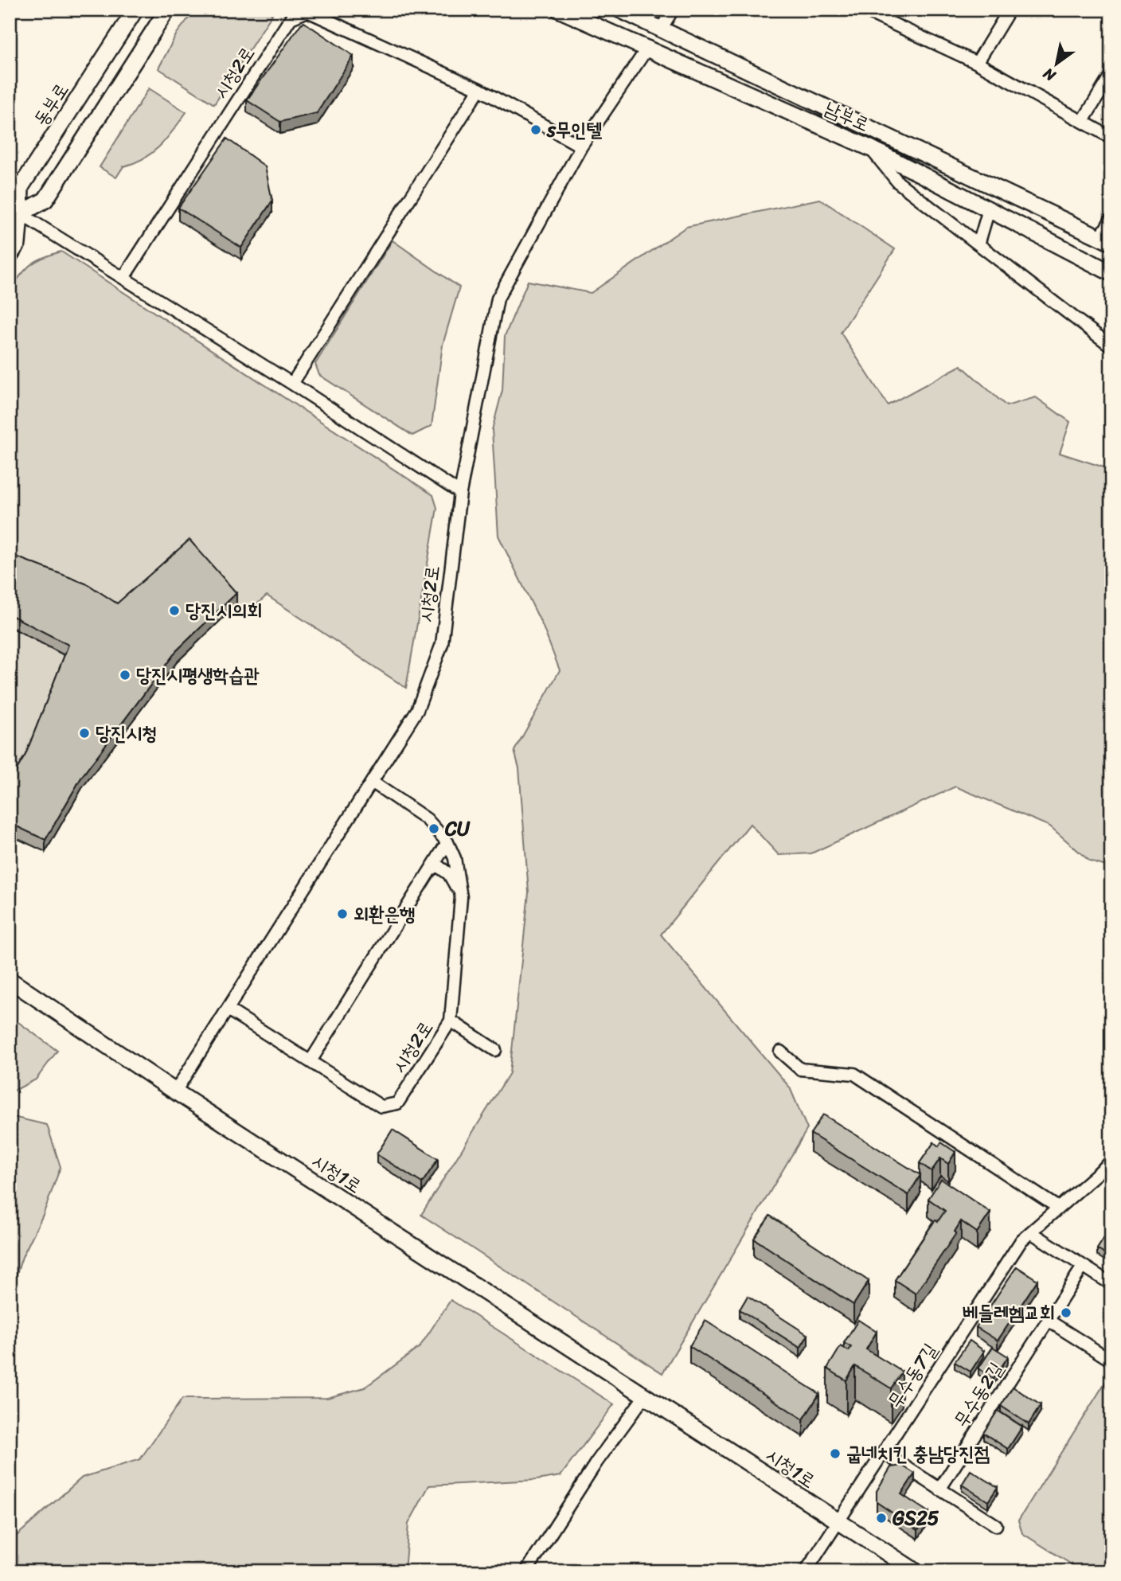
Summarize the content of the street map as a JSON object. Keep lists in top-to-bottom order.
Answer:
{
  "streets": {
    "street": [
      "시청2로",
      "동부로",
      "남부로",
      "시청1로",
      "무수동7길",
      "무수동2길"
    ]
  },
  "crossings": [
    ["시청2로", "남부로"],
    ["시청2로", "시청1로"],
    ["시청1로", "무수동7길"]
  ],
  "places": [
    "s무인텔",
    "당진시의회",
    "당진시평생학습관",
    "당진시청",
    "CU",
    "외환은행",
    "베들레헴교회",
    "굽네치킨 충남당진점",
    "GS25"
  ],
  "north": "bottom left"
}
